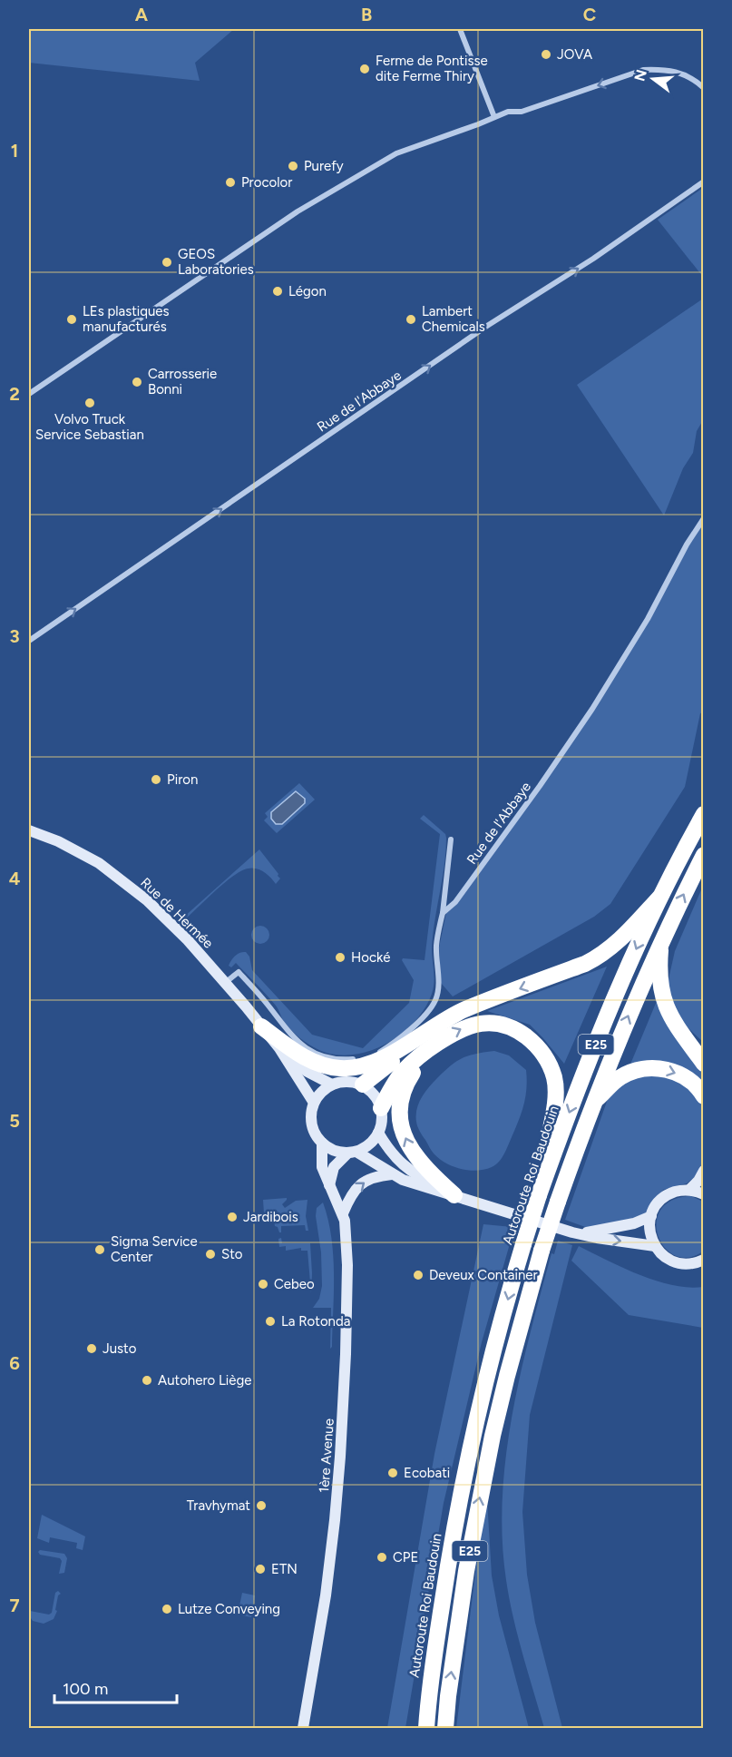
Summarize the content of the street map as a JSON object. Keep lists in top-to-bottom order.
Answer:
{
  "streets": {
    "highway": ["E25", "Autoroute Roi Baudouin"],
    "street": ["Rue de l'Abbaye", "Rue de Hermée", "1ère Avenue"]
  },
  "crossings": [
    ["Rue de Hermée", "1ère Avenue"]
  ],
  "one_way": ["Rue de l'Abbaye"],
  "places": [
    "JOVA",
    "Ferme de Pontisse dite Ferme Thiry",
    "Purefy",
    "Procolor",
    "GEOS Laboratories",
    "Légon",
    "LEs plastiques manufacturés",
    "Lambert Chemicals",
    "Carrosserie Bonni",
    "Volvo Truck Service Sebastian",
    "Piron",
    "Hocké",
    "Jardibois",
    "Sigma Service Center",
    "Sto",
    "Deveux Container",
    "Cebeo",
    "La Rotonda",
    "Justo",
    "Autohero Liège",
    "Ecobati",
    "Travhymat",
    "CPE",
    "ETN",
    "Lutze Conveying"
  ],
  "scale_bar": "100 m",
  "north": "left",
  "grid": {
    "columns": ["A", "B", "C"],
    "rows": [
      "1",
      "2",
      "3",
      "4",
      "5",
      "6",
      "7"
    ]
  }
}
